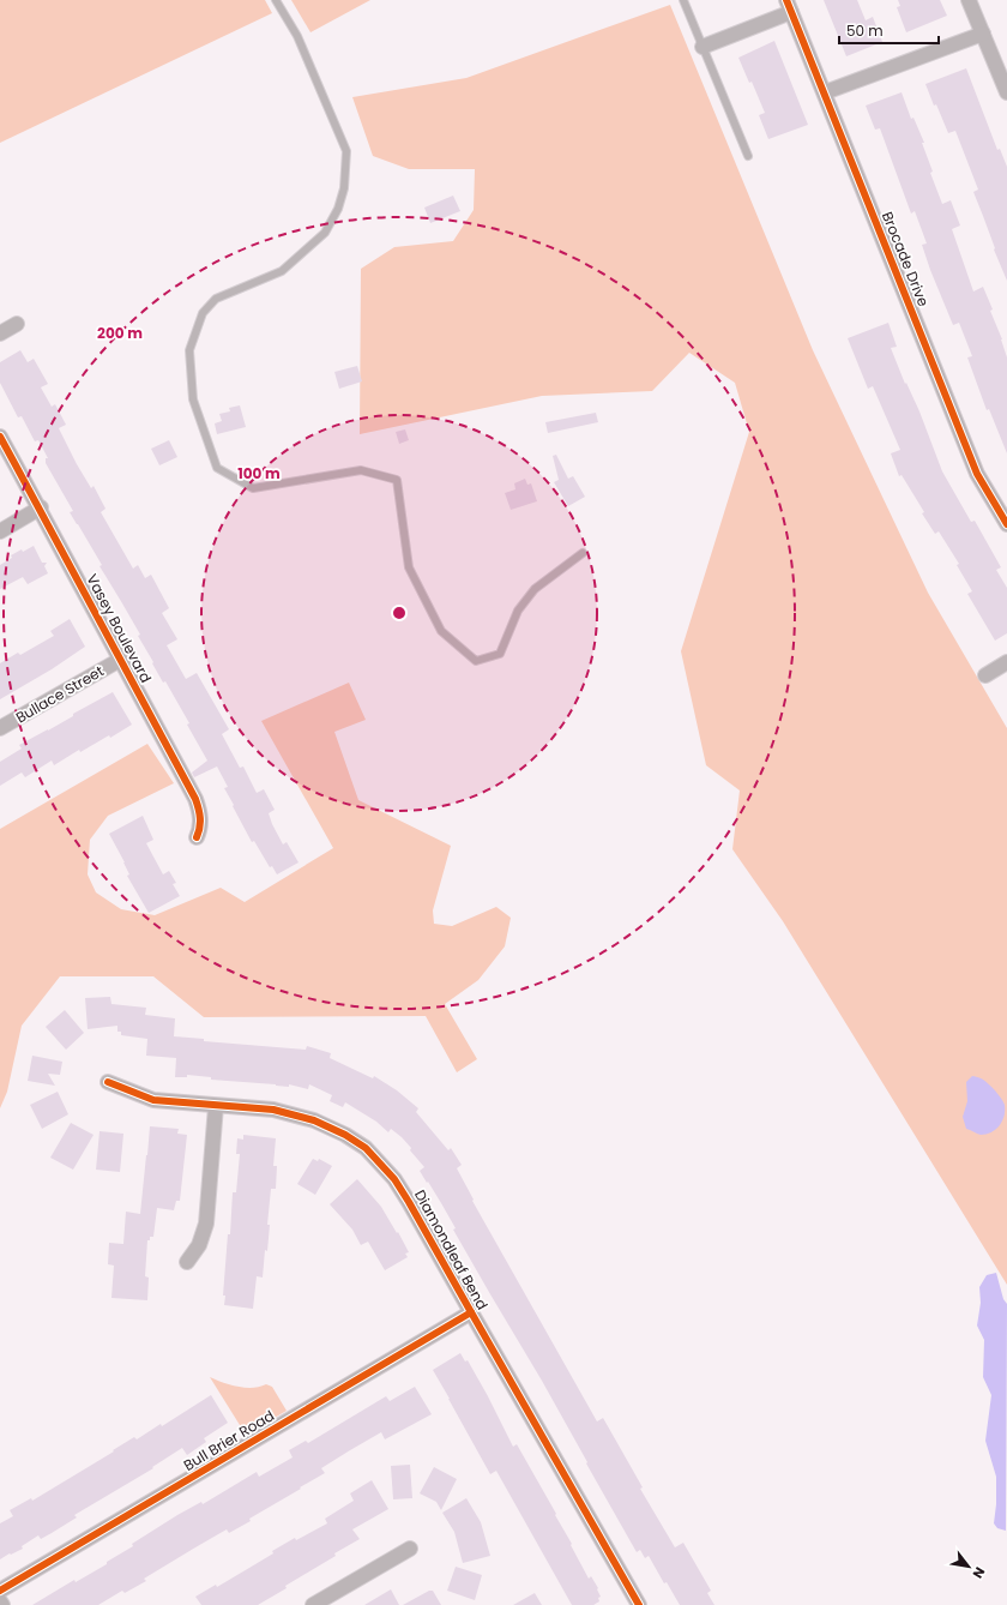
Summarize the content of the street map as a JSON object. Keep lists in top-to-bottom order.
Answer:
{
  "streets": {
    "street": [
      "Brocade Drive",
      "Vasey Boulevard",
      "Bullace Street",
      "Diamondleaf Bend",
      "Bull Brier Road"
    ]
  },
  "crossings": [
    ["Vasey Boulevard", "Bullace Street"],
    ["Diamondleaf Bend", "Bull Brier Road"]
  ],
  "scale_bar": "50 m",
  "north": "bottom right",
  "rings": ["200 m", "100 m"]
}
